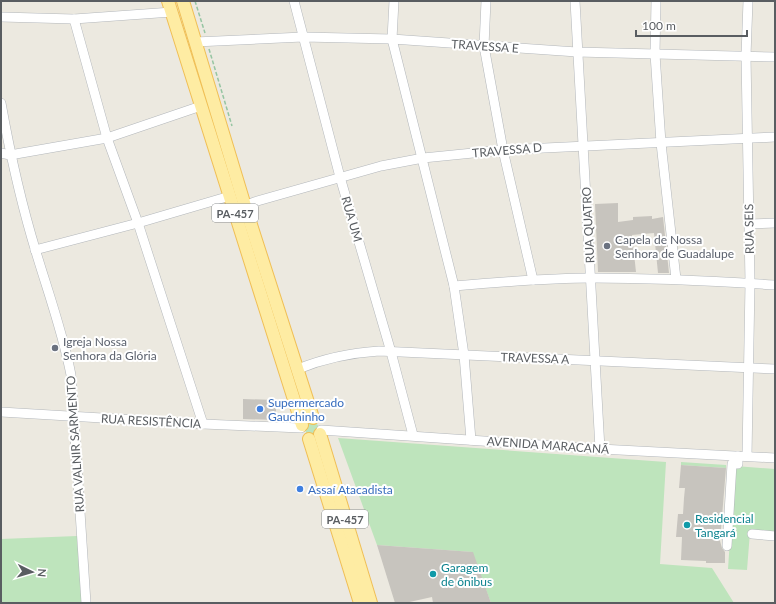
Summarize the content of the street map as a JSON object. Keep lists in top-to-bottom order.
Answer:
{
  "streets": {
    "main road": ["PA-457"],
    "street": [
      "TRAVESSA E",
      "TRAVESSA D",
      "RUA UM",
      "RUA QUATRO",
      "RUA SEIS",
      "TRAVESSA A",
      "RUA RESISTÊNCIA",
      "RUA VALNIR SARMENTO",
      "AVENIDA MARACANÃ"
    ]
  },
  "crossings": [
    ["TRAVESSA E", "PA-457"],
    ["TRAVESSA E", "RUA UM"],
    ["TRAVESSA E", "RUA QUATRO"],
    ["TRAVESSA E", "RUA SEIS"],
    ["TRAVESSA D", "PA-457"],
    ["TRAVESSA D", "RUA UM"],
    ["TRAVESSA D", "RUA QUATRO"],
    ["TRAVESSA D", "RUA SEIS"],
    ["PA-457", "TRAVESSA A"],
    ["PA-457", "RUA RESISTÊNCIA"],
    ["PA-457", "AVENIDA MARACANÃ"],
    ["RUA UM", "TRAVESSA A"],
    ["RUA UM", "AVENIDA MARACANÃ"],
    ["RUA QUATRO", "TRAVESSA A"],
    ["RUA QUATRO", "AVENIDA MARACANÃ"],
    ["RUA SEIS", "TRAVESSA A"],
    ["RUA SEIS", "AVENIDA MARACANÃ"],
    ["RUA RESISTÊNCIA", "RUA VALNIR SARMENTO"],
    ["RUA RESISTÊNCIA", "AVENIDA MARACANÃ"]
  ],
  "places": [
    "Capela de Nossa Senhora de Guadalupe",
    "Igreja Nossa Senhora da Glória",
    "Supermercado Gauchinho",
    "Assaí Atacadista",
    "Residencial Tangará",
    "Garagem de ônibus"
  ],
  "scale_bar": "100 m",
  "north": "right"
}
